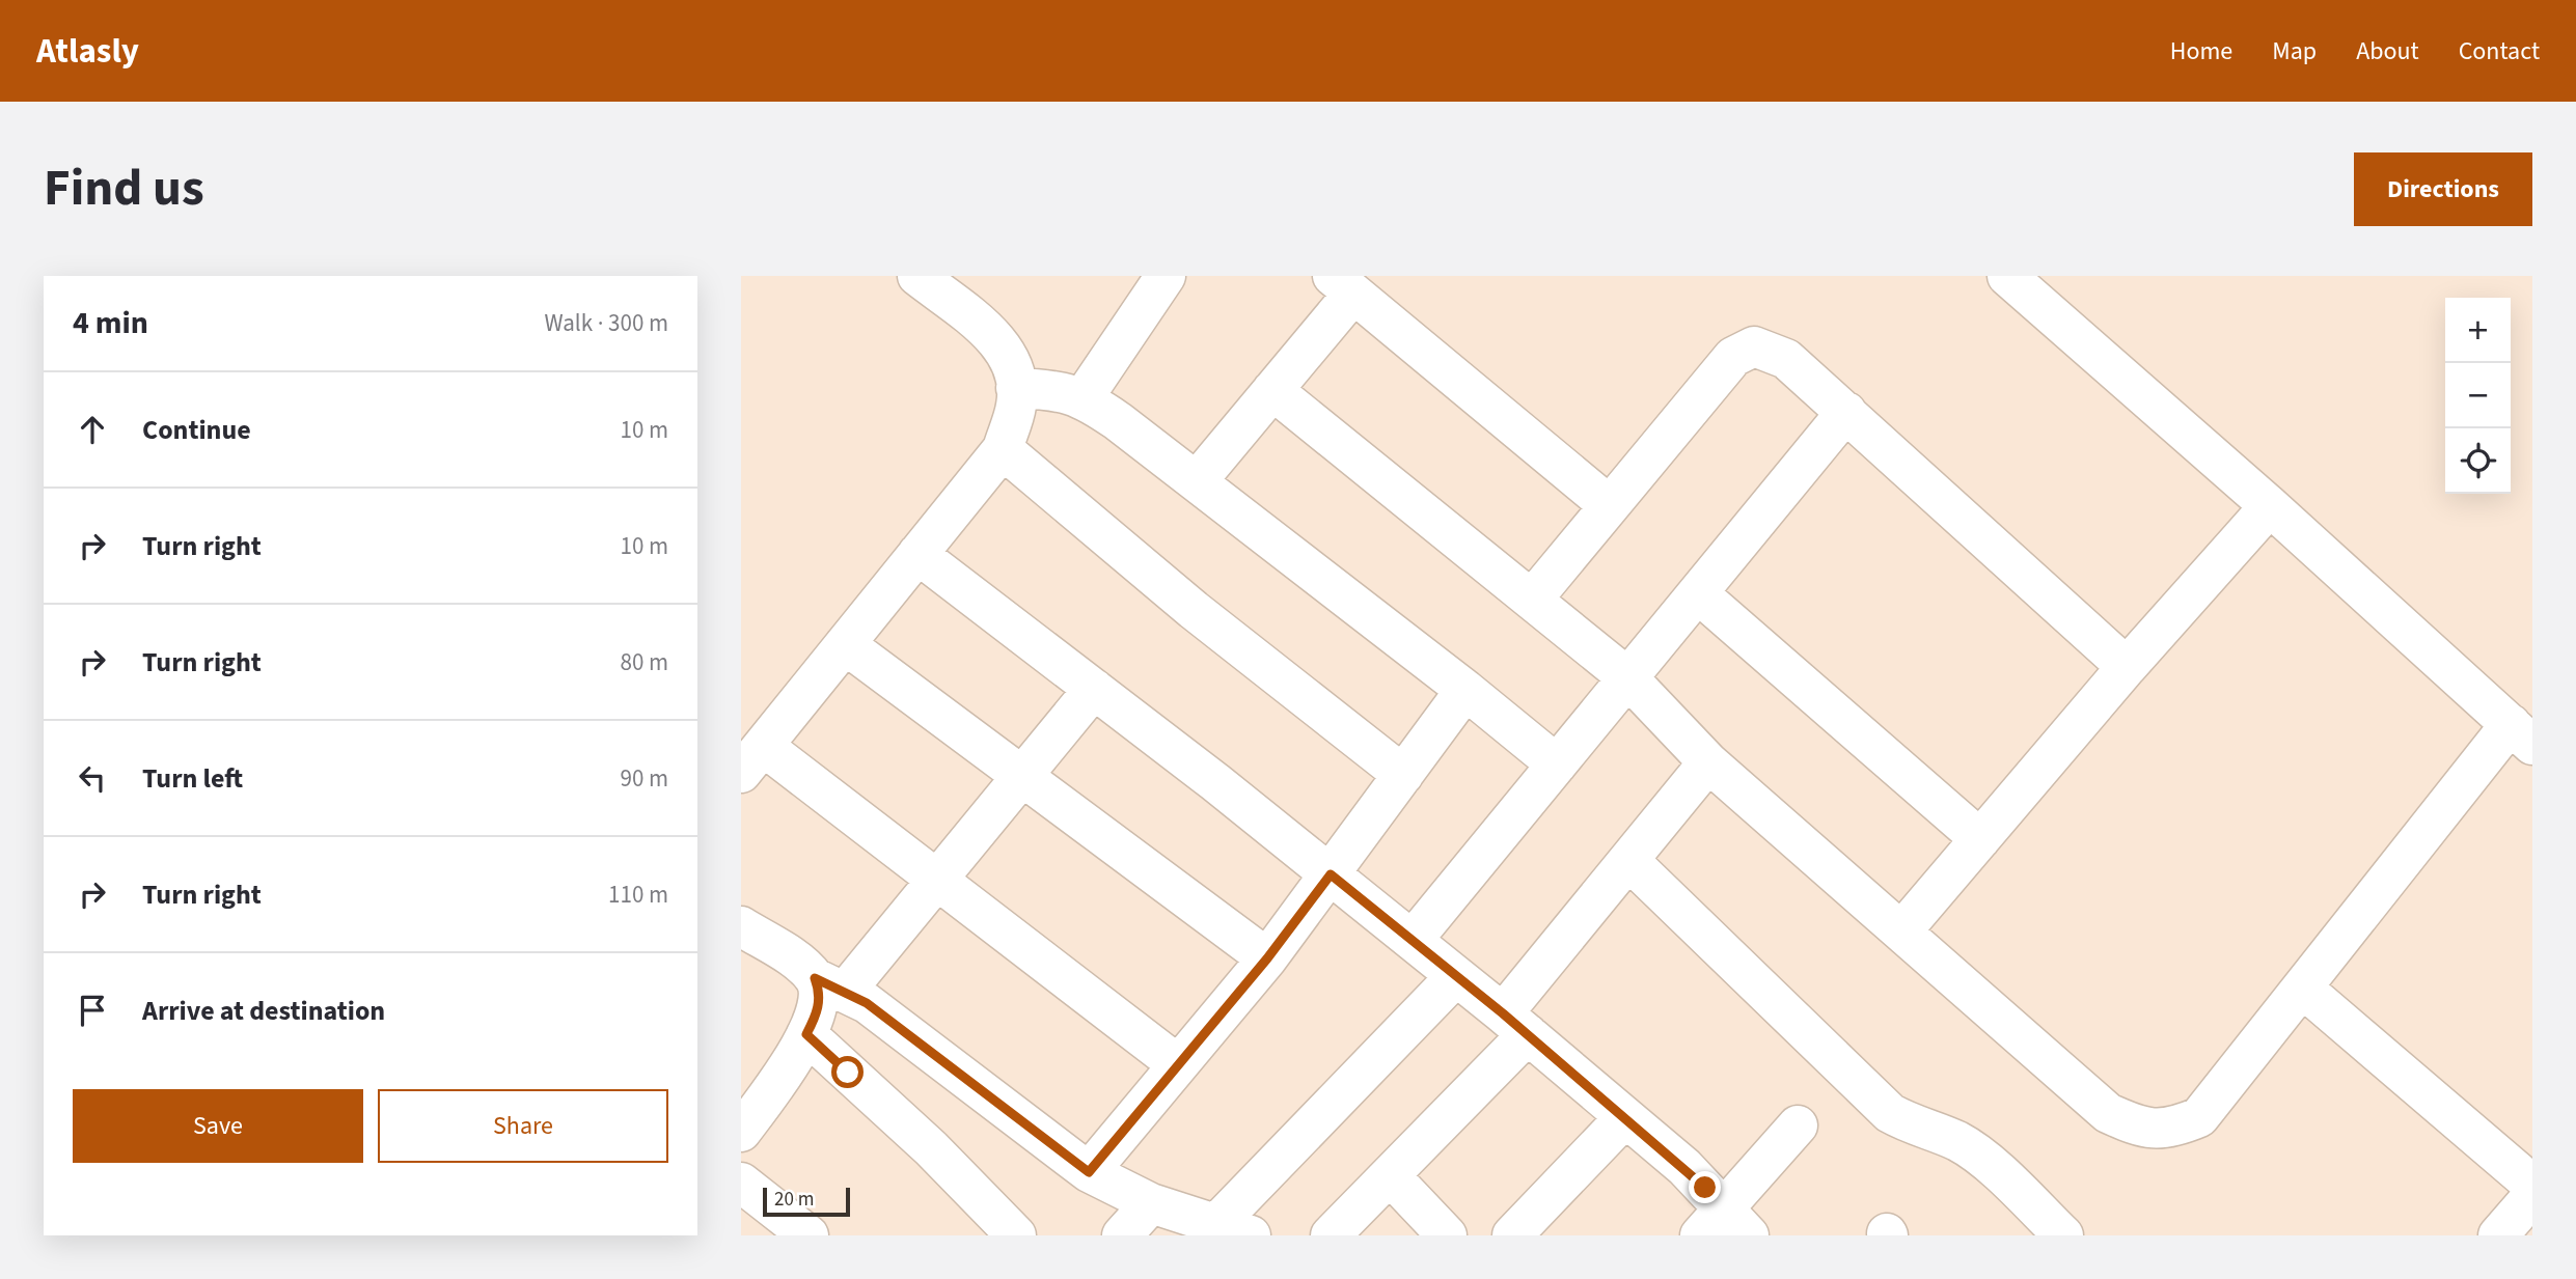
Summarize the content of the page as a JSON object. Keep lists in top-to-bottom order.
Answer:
{
  "scale_bar": "20 m",
  "page": {
    "header": "Atlasly",
    "nav": [
      "Home",
      "Map",
      "About",
      "Contact"
    ],
    "title": "Find us",
    "buttons": [
      "Directions",
      ["Save", "Share"]
    ],
    "heading": ["4 min", "Walk · 300 m"],
    "map_buttons": ["+", "−"],
    "list": [
      ["Continue", "10 m"],
      ["Turn right", "10 m"],
      ["Turn right", "80 m"],
      ["Turn left", "90 m"],
      ["Turn right", "110 m"],
      "Arrive at destination"
    ],
    "scale": "20 m"
  }
}
